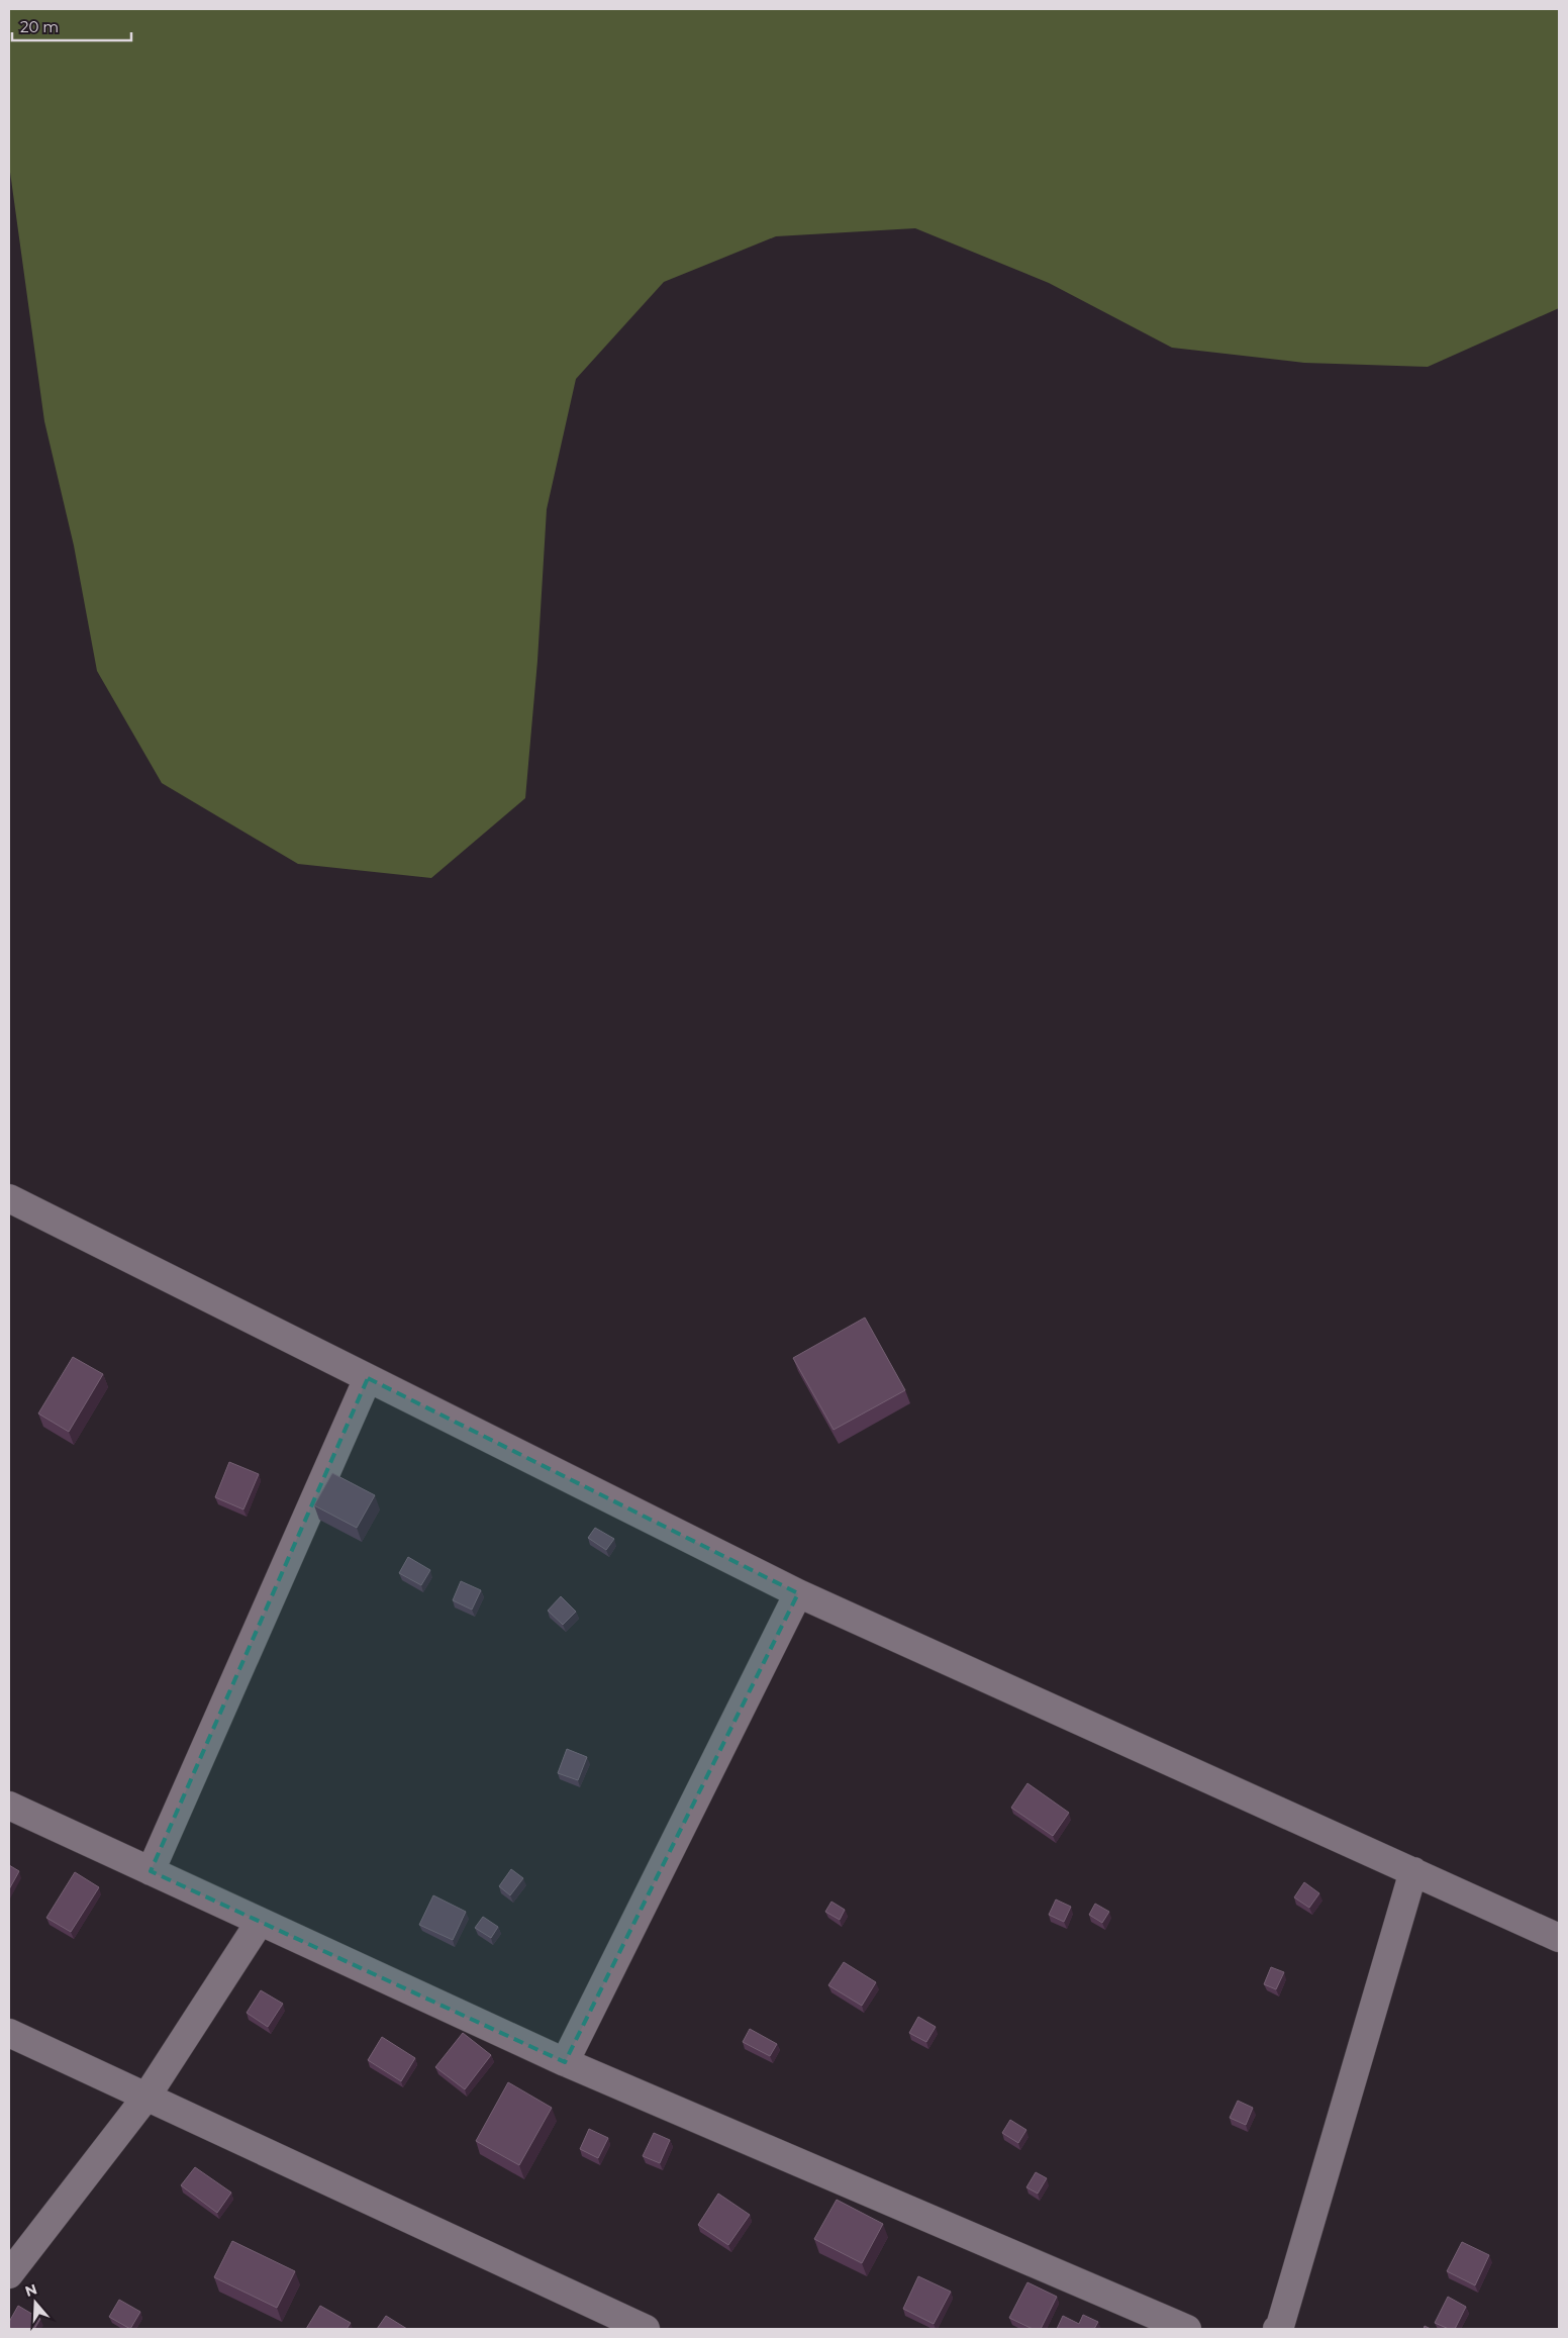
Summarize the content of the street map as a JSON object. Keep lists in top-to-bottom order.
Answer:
{
  "scale_bar": "20 m",
  "north": "top"
}
